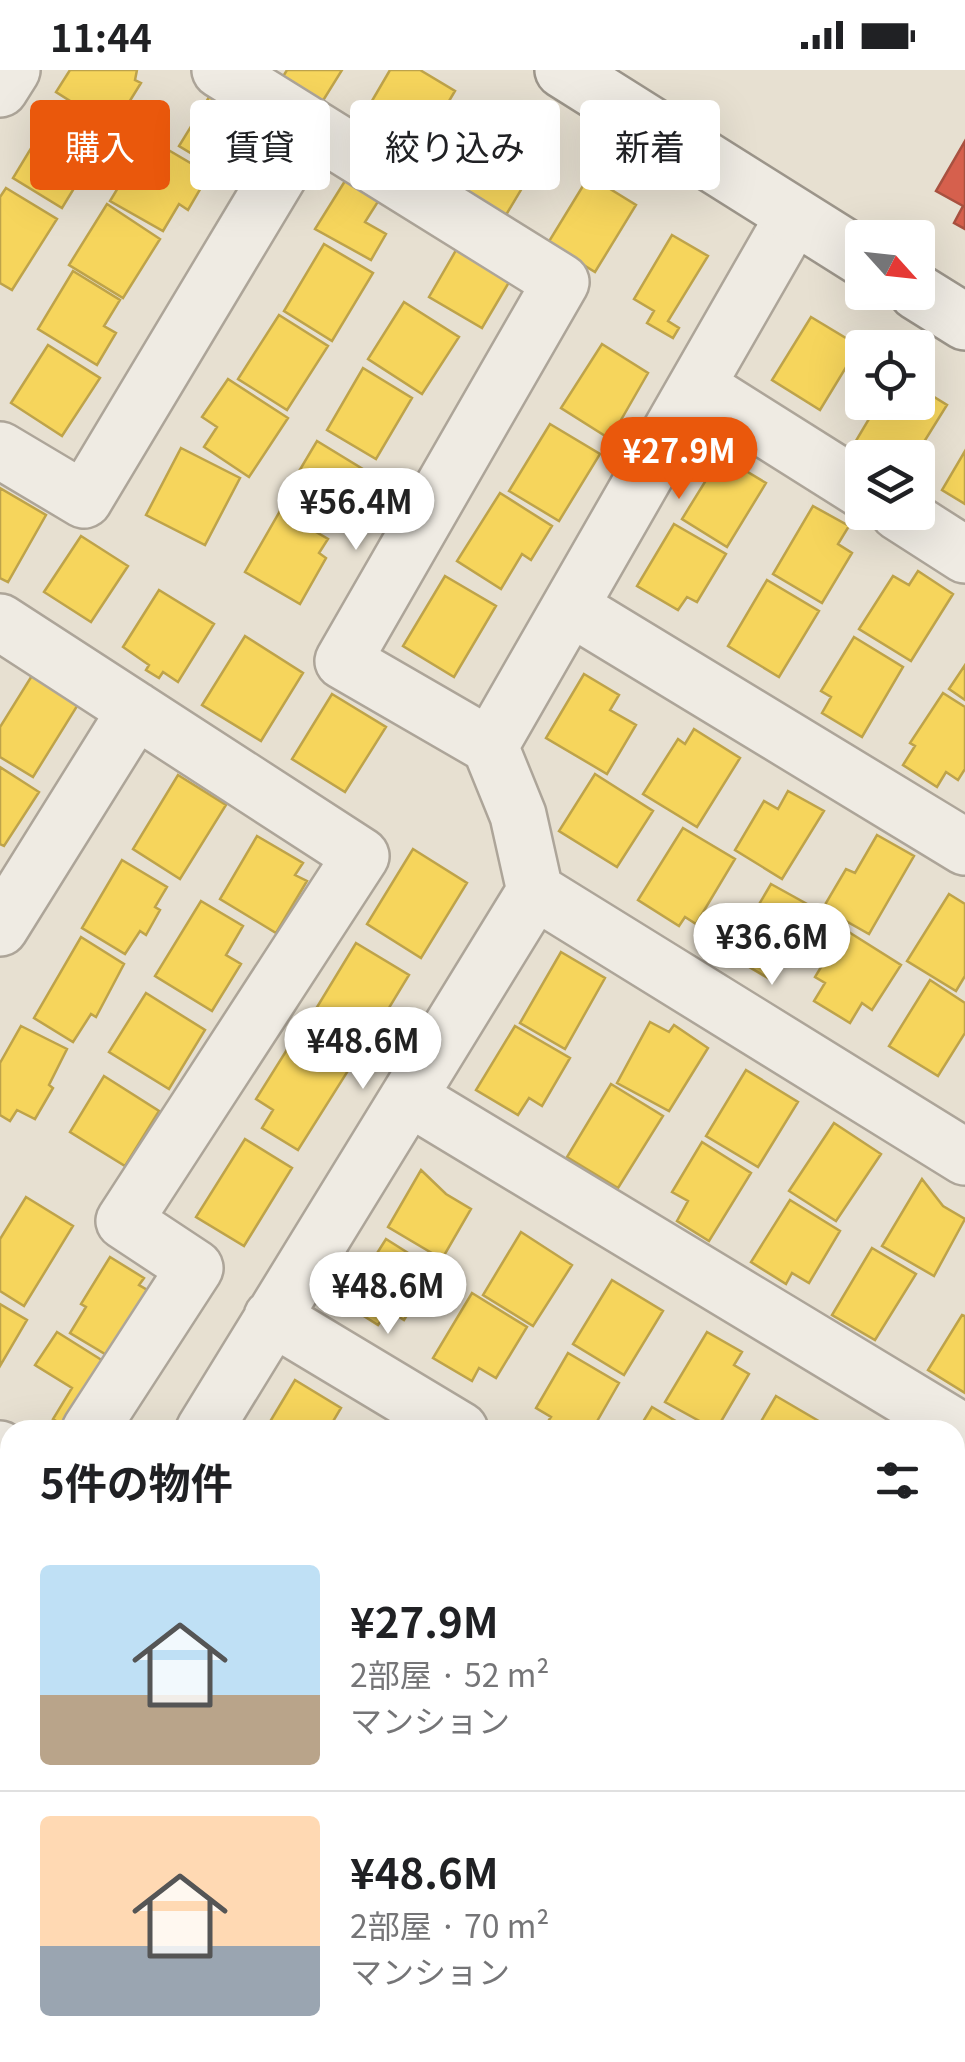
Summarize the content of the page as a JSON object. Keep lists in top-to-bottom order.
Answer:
{
  "north": "bottom right",
  "page": {
    "status": "11:44",
    "chip": [
      "購入",
      "賃貸",
      "絞り込み",
      "新着"
    ],
    "price": [
      "¥27.9M",
      "¥56.4M",
      "¥36.6M",
      "¥48.6M",
      "¥48.6M"
    ],
    "heading": "5件の物件",
    "list": [
      {
        "name": "¥27.9M",
        "note": "2部屋 · 52 m² · マンション"
      },
      {
        "name": "¥48.6M",
        "note": "2部屋 · 70 m² · マンション"
      }
    ]
  }
}
